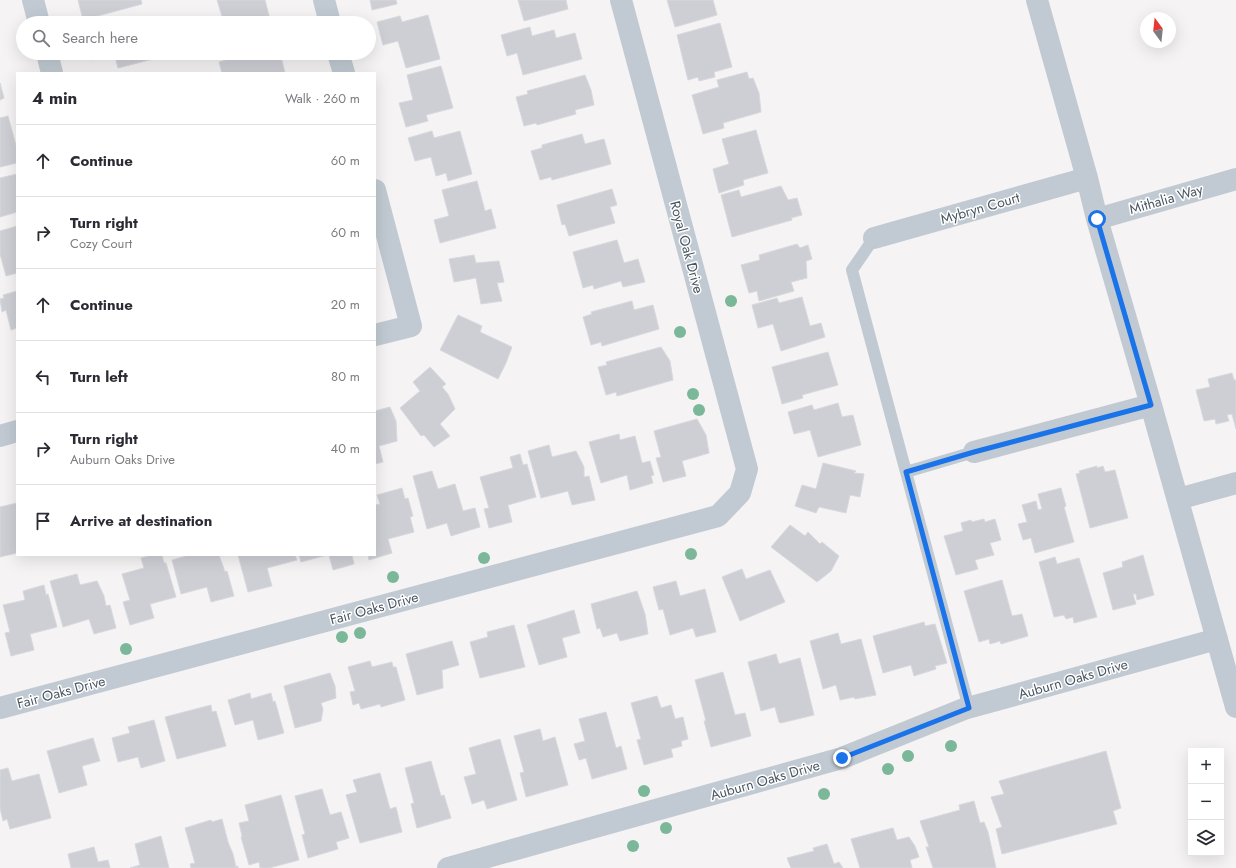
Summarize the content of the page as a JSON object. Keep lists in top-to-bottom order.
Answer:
{
  "streets": {
    "street": [
      "Mithalia Way",
      "Mybryn Court",
      "Royal Oak Drive",
      "Fair Oaks Drive",
      "Auburn Oaks Drive"
    ]
  },
  "crossings": [
    ["Royal Oak Drive", "Fair Oaks Drive"]
  ],
  "north": "top",
  "page": {
    "search": "Search here",
    "heading": ["4 min", "Walk · 260 m"],
    "list": [
      ["Continue", "60 m"],
      ["Turn right", "Cozy Court", "60 m"],
      ["Continue", "20 m"],
      ["Turn left", "80 m"],
      ["Turn right", "Auburn Oaks Drive", "40 m"],
      "Arrive at destination"
    ],
    "map_buttons": ["+", "−"]
  }
}
